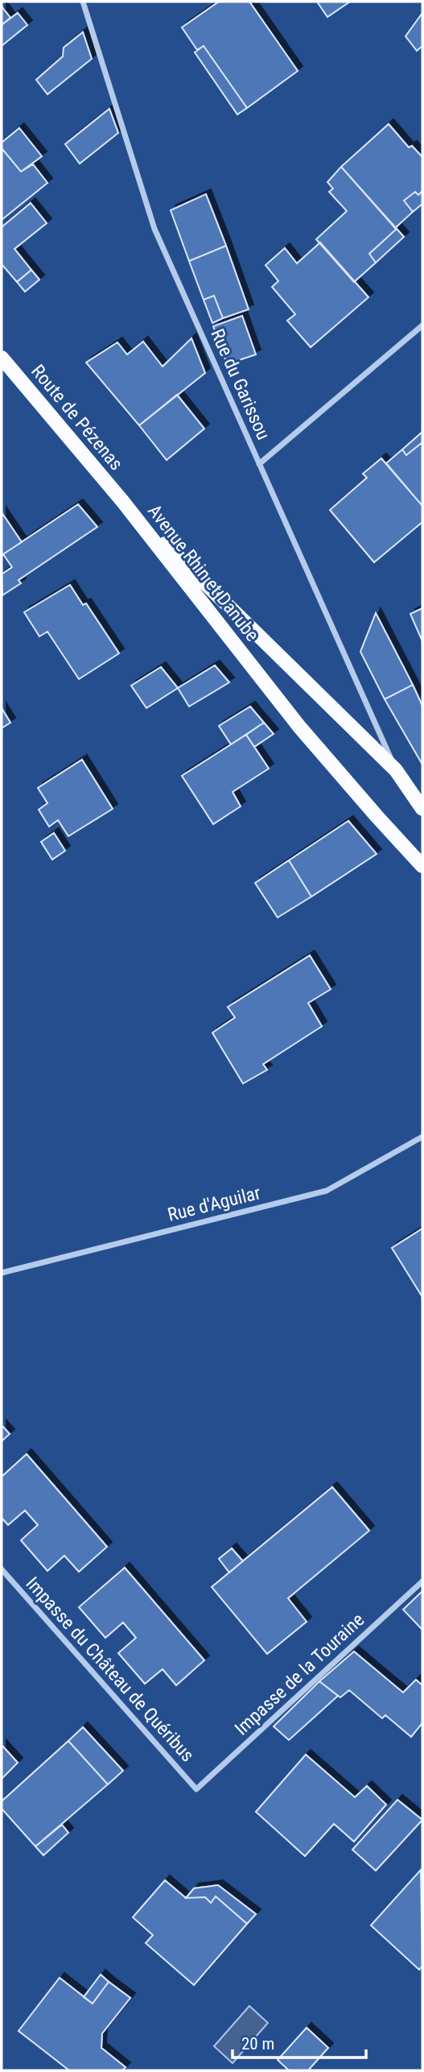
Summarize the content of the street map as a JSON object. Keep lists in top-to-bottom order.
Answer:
{
  "streets": {
    "main road": ["Route de Pézenas", "Avenue Rhin et Danube"],
    "street": [
      "Rue du Garissou",
      "Rue d'Aguilar",
      "Impasse du Château de Quéribus",
      "Impasse de la Touraine"
    ]
  },
  "crossings": [
    ["Rue du Garissou", "Avenue Rhin et Danube"],
    ["Route de Pézenas", "Avenue Rhin et Danube"],
    ["Impasse du Château de Quéribus", "Impasse de la Touraine"]
  ],
  "scale_bar": "20 m"
}
